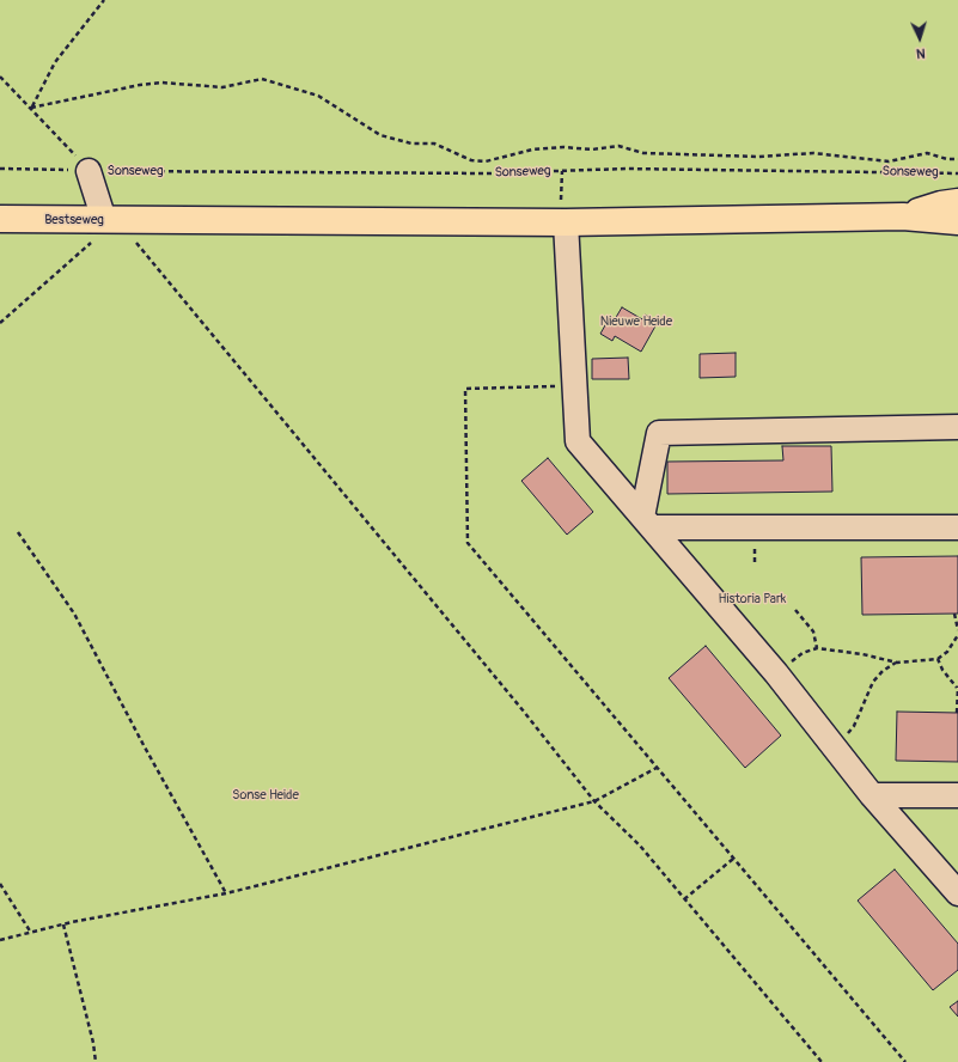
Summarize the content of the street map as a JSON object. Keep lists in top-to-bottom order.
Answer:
{
  "streets": {
    "main road": ["Bestseweg"],
    "path": ["Sonseweg"]
  },
  "parks": ["Nieuwe Heide", "Historia Park", "Sonse Heide"],
  "north": "bottom"
}
